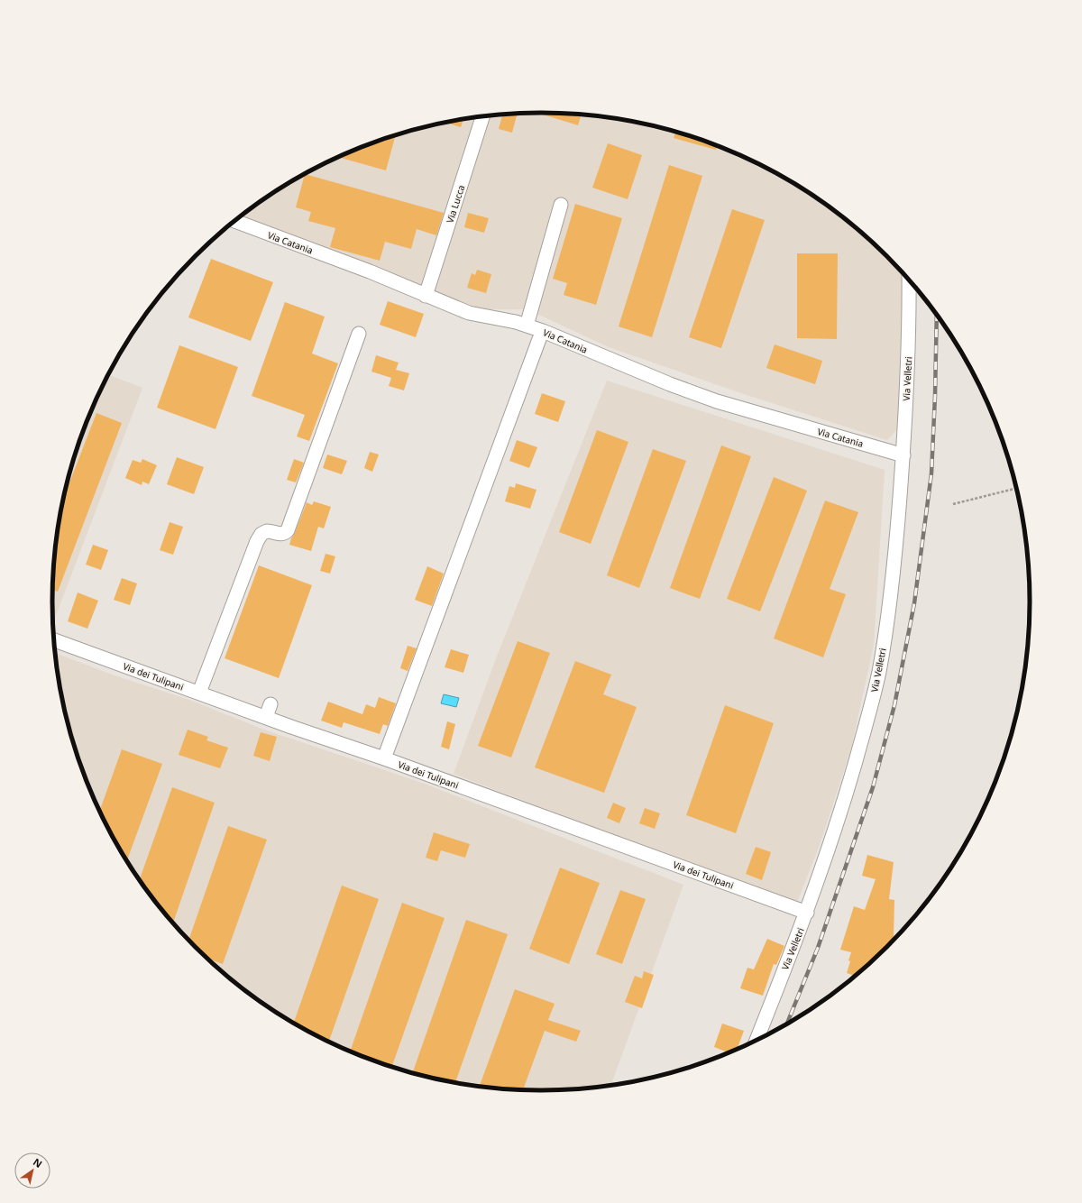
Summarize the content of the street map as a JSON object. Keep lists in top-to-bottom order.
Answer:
{
  "streets": {
    "street": [
      "Via Lucca",
      "Via Catania",
      "Via Velletri",
      "Via dei Tulipani"
    ]
  },
  "crossings": [
    ["Via Lucca", "Via Catania"],
    ["Via Catania", "Via Velletri"],
    ["Via Velletri", "Via dei Tulipani"]
  ],
  "north": "top right"
}
